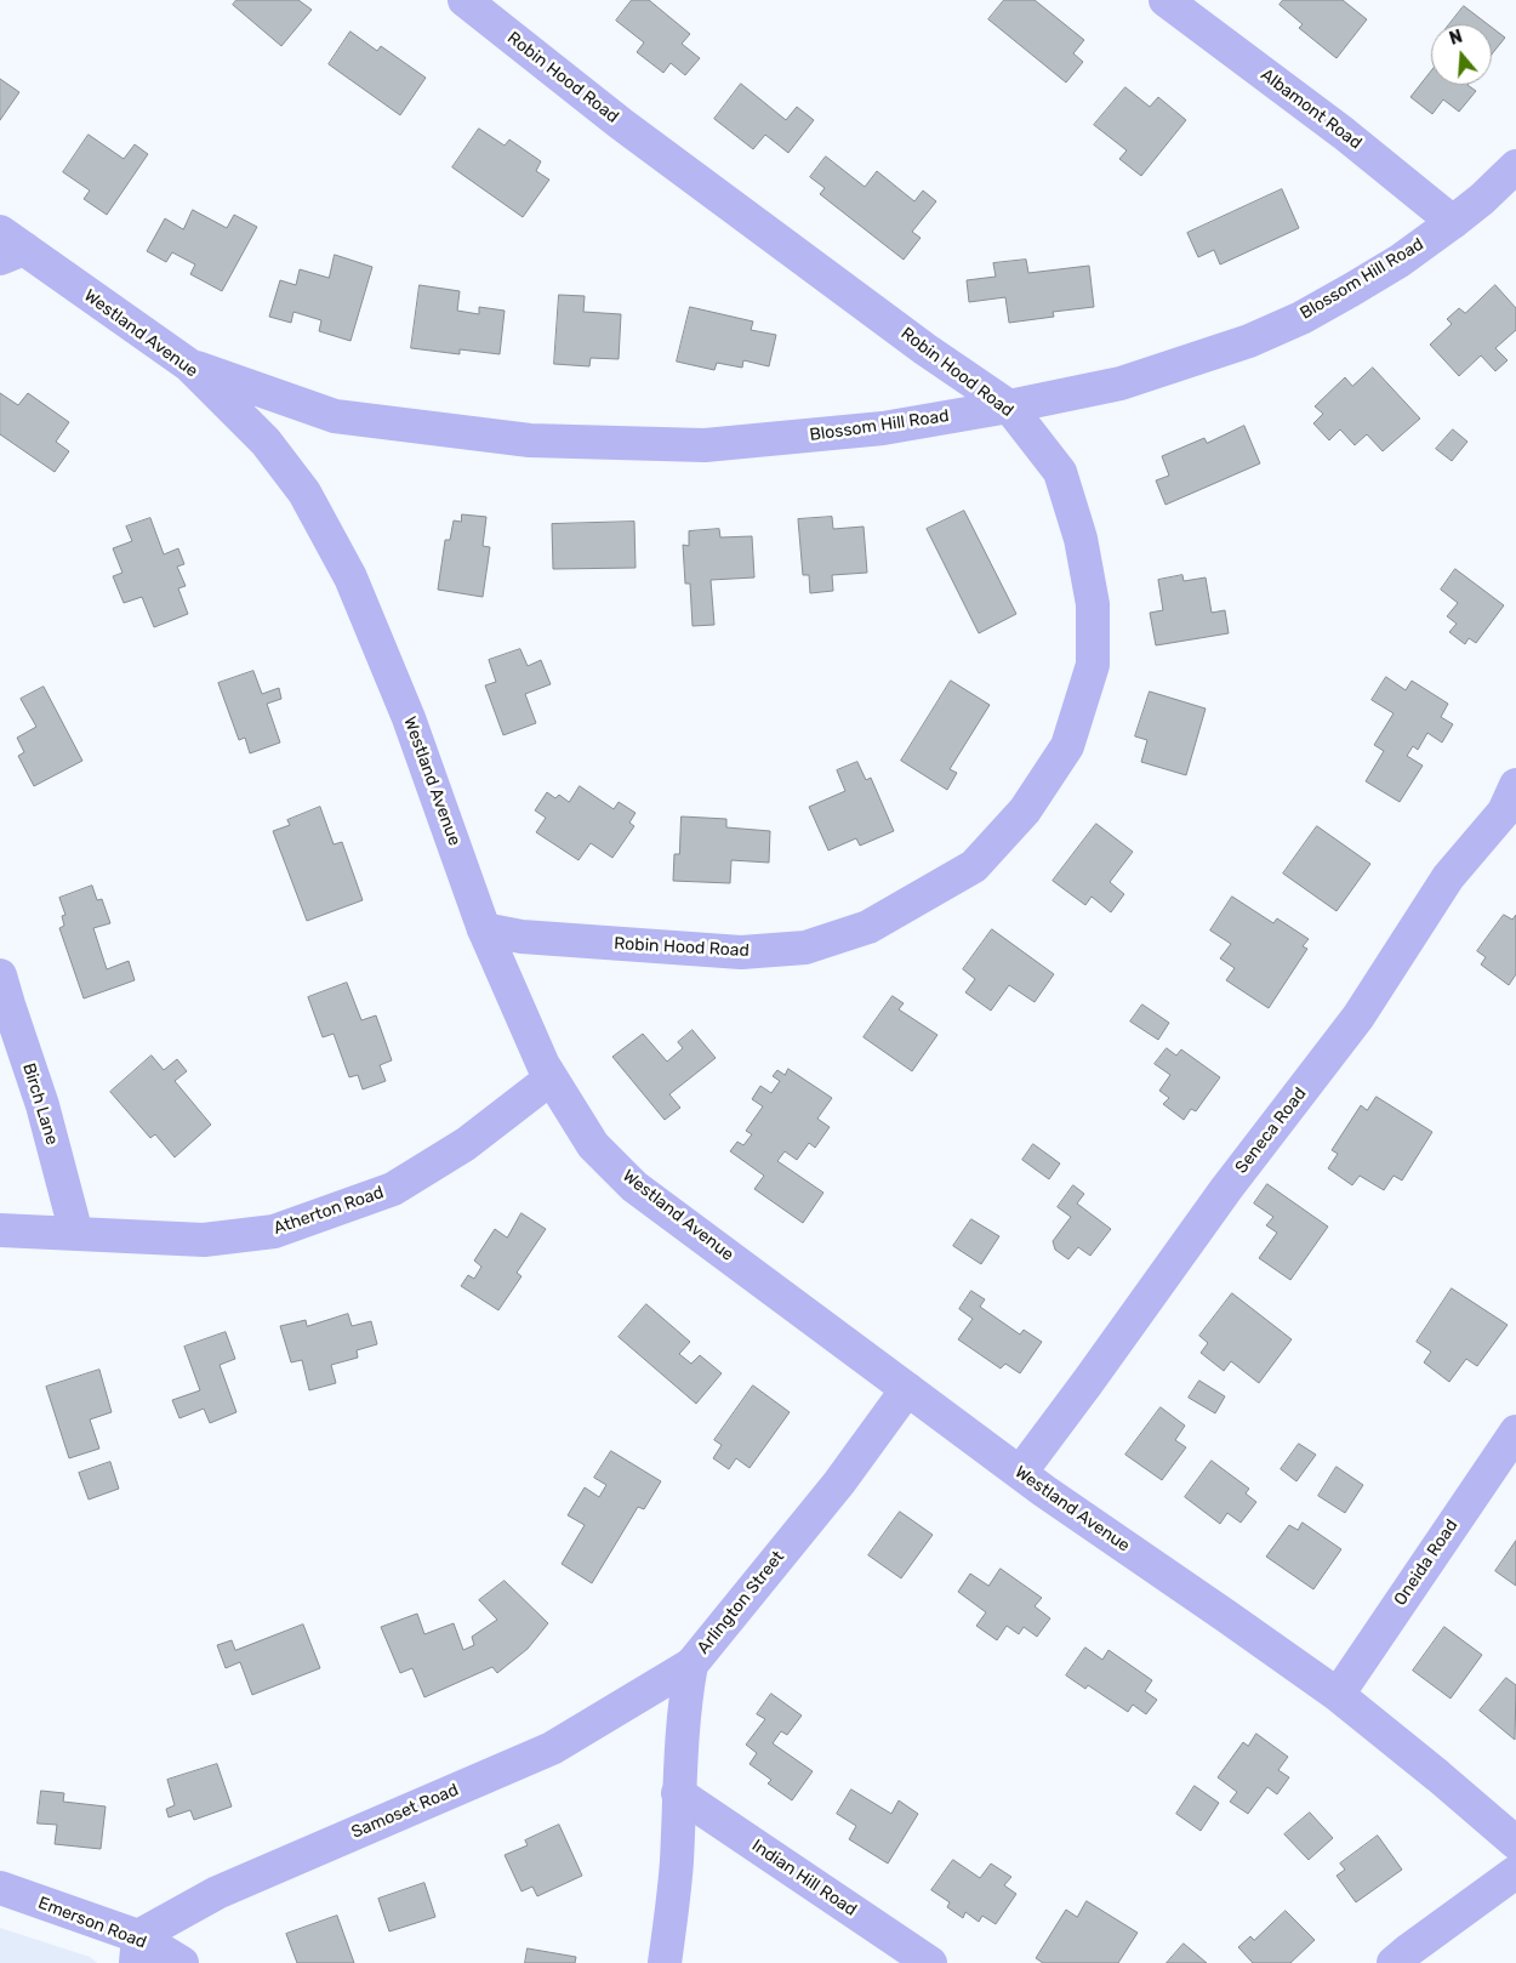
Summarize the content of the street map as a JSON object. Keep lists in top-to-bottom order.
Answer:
{
  "streets": {
    "street": [
      "Robin Hood Road",
      "Albamont Road",
      "Blossom Hill Road",
      "Westland Avenue",
      "Birch Lane",
      "Seneca Road",
      "Atherton Road",
      "Oneida Road",
      "Arlington Street",
      "Samoset Road",
      "Indian Hill Road",
      "Emerson Road"
    ]
  },
  "crossings": [
    ["Robin Hood Road", "Blossom Hill Road"],
    ["Robin Hood Road", "Westland Avenue"],
    ["Albamont Road", "Blossom Hill Road"],
    ["Blossom Hill Road", "Westland Avenue"],
    ["Westland Avenue", "Seneca Road"],
    ["Westland Avenue", "Atherton Road"],
    ["Westland Avenue", "Oneida Road"],
    ["Westland Avenue", "Arlington Street"],
    ["Birch Lane", "Atherton Road"],
    ["Arlington Street", "Samoset Road"],
    ["Arlington Street", "Indian Hill Road"],
    ["Samoset Road", "Emerson Road"]
  ],
  "north": "top"
}
